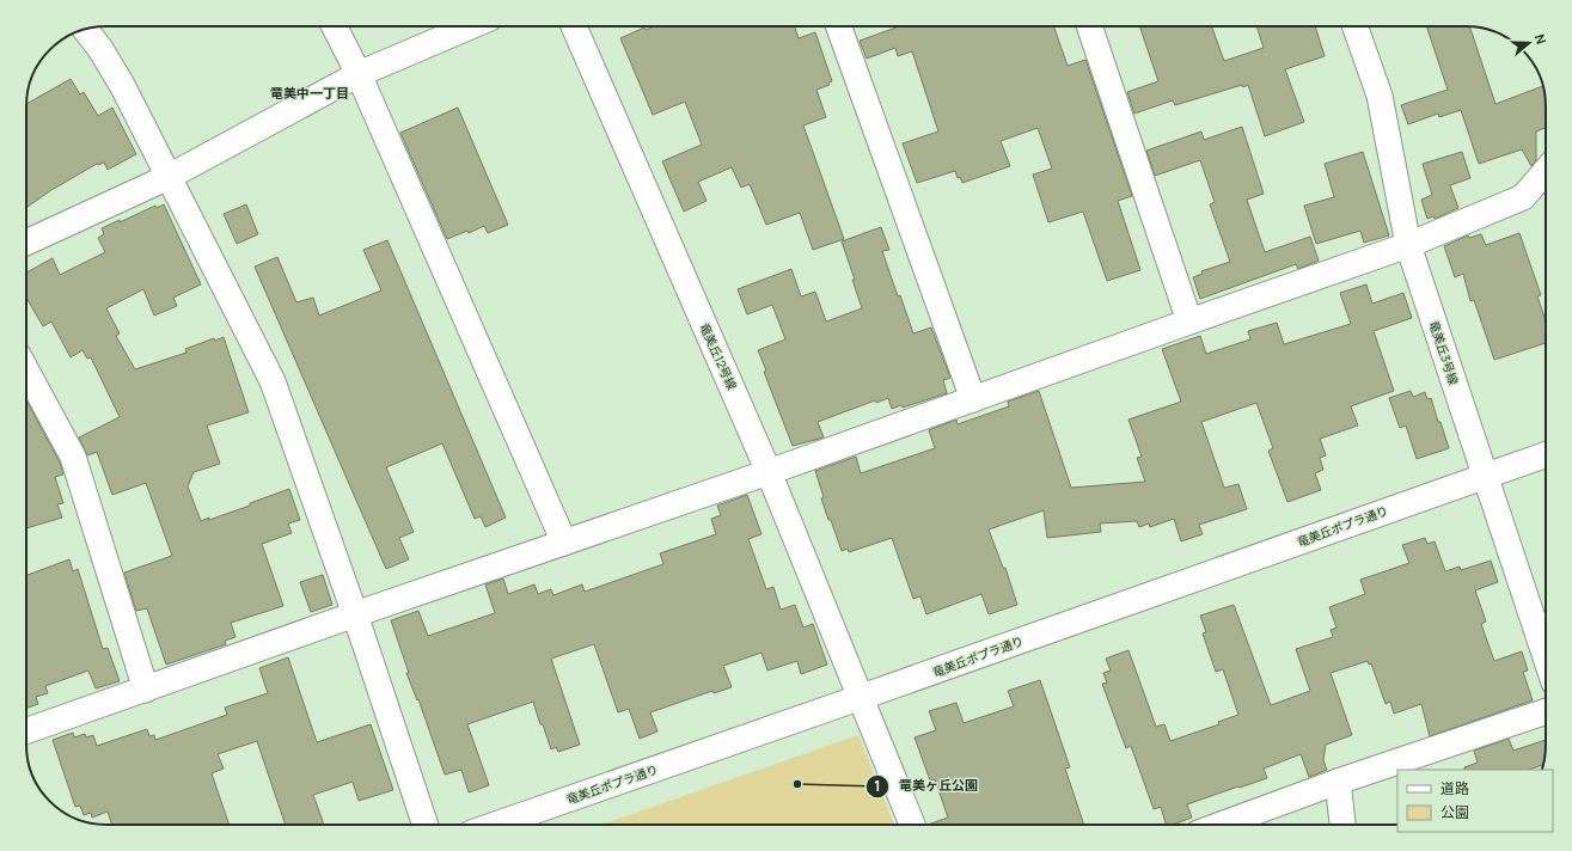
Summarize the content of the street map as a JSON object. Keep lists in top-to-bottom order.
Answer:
{
  "streets": {
    "street": ["竜美丘3号線", "竜美丘12号線", "竜美丘ポプラ通り"]
  },
  "crossings": [
    ["竜美丘3号線", "竜美丘ポプラ通り"],
    ["竜美丘12号線", "竜美丘ポプラ通り"]
  ],
  "districts": ["竜美中一丁目"],
  "places": ["竜美ヶ丘公園"],
  "legend": ["道路", "公園"],
  "north": "right"
}
